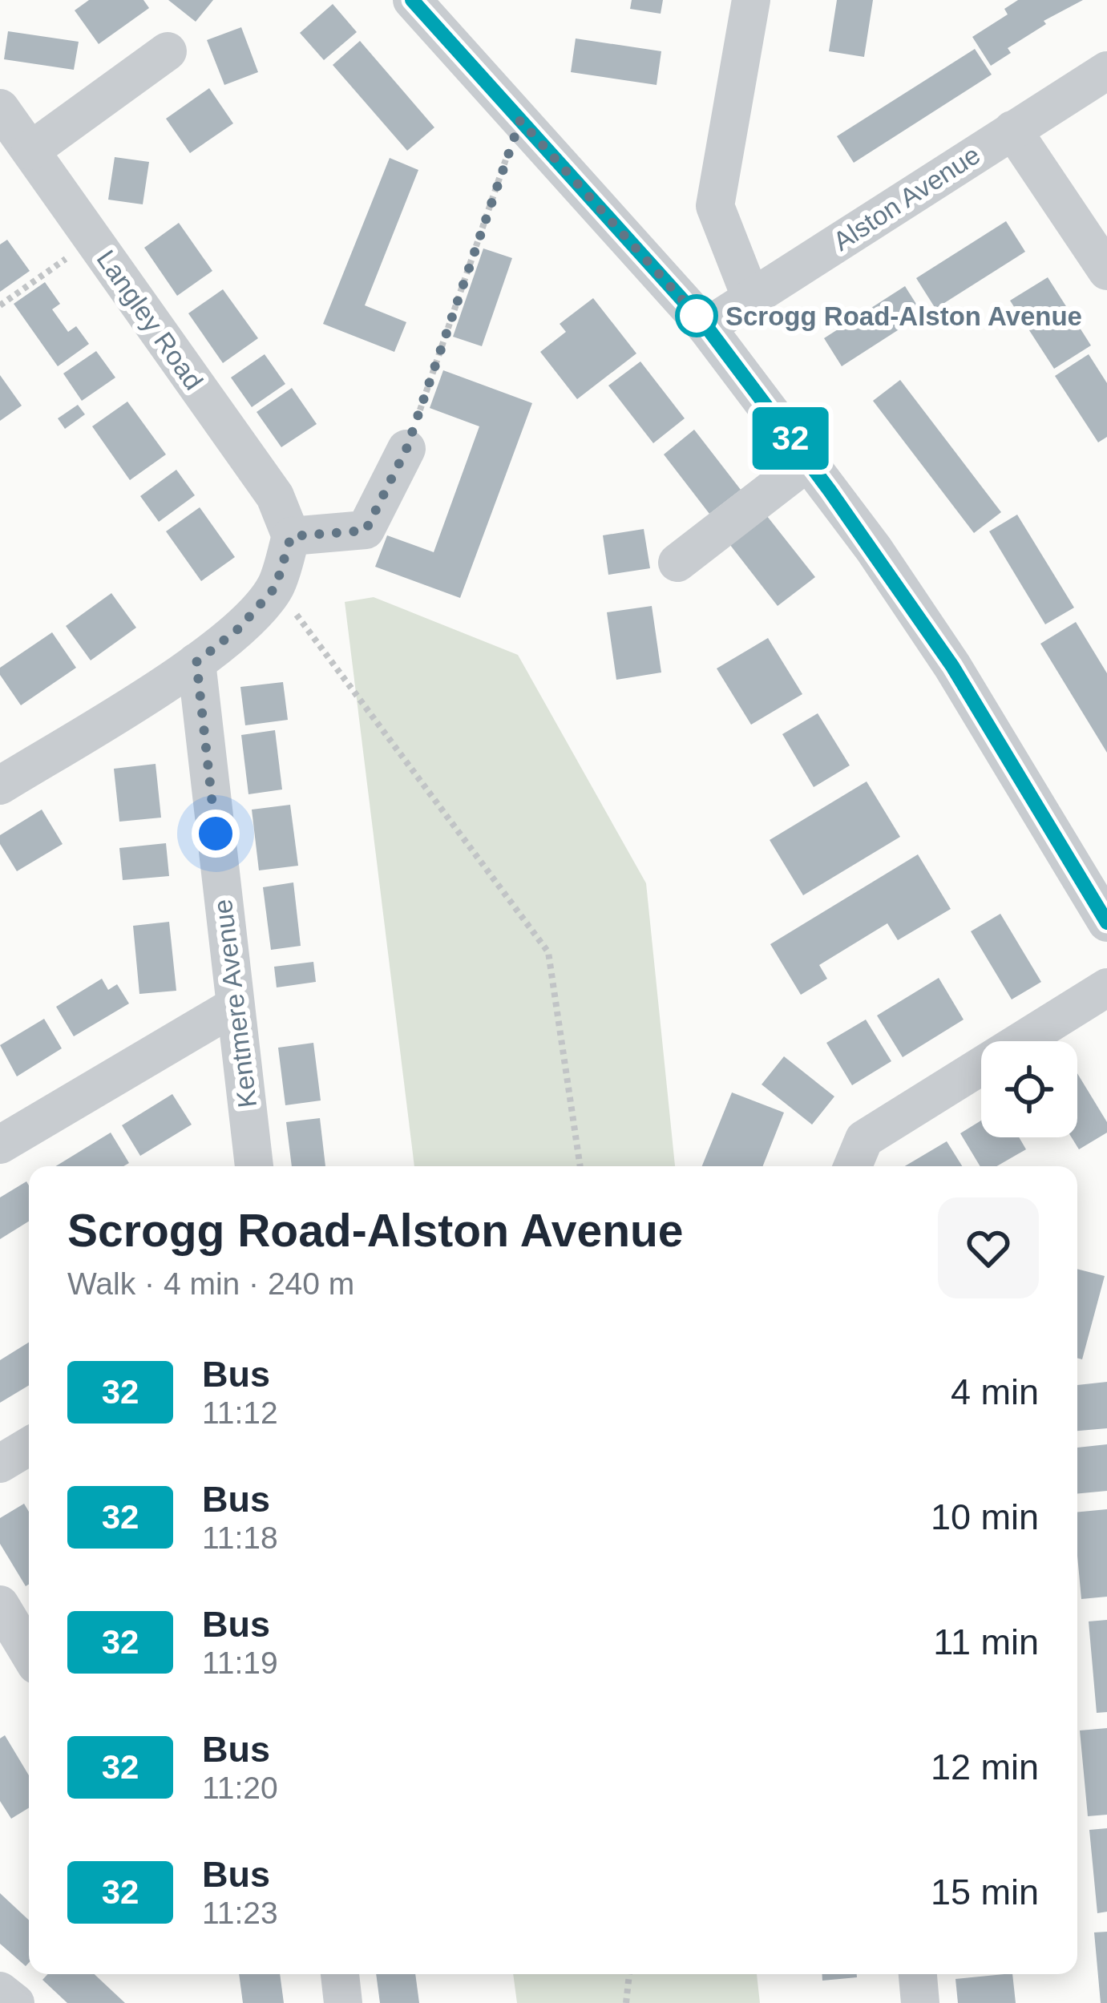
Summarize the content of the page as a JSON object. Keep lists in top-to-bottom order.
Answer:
{
  "streets": {
    "street": ["Alston Avenue", "Langley Road", "Kentmere Avenue"]
  },
  "places": ["Scrogg Road-Alston Avenue"],
  "lines": ["bus line 32"],
  "page": {
    "on_map": "32",
    "heading": ["Scrogg Road-Alston Avenue", "Walk · 4 min · 240 m"],
    "list": [
      {
        "mark": "32",
        "name": "Bus",
        "note": "11:12",
        "value": "4 min"
      },
      {
        "mark": "32",
        "name": "Bus",
        "note": "11:18",
        "value": "10 min"
      },
      {
        "mark": "32",
        "name": "Bus",
        "note": "11:19",
        "value": "11 min"
      },
      {
        "mark": "32",
        "name": "Bus",
        "note": "11:20",
        "value": "12 min"
      },
      {
        "mark": "32",
        "name": "Bus",
        "note": "11:23",
        "value": "15 min"
      }
    ]
  }
}
